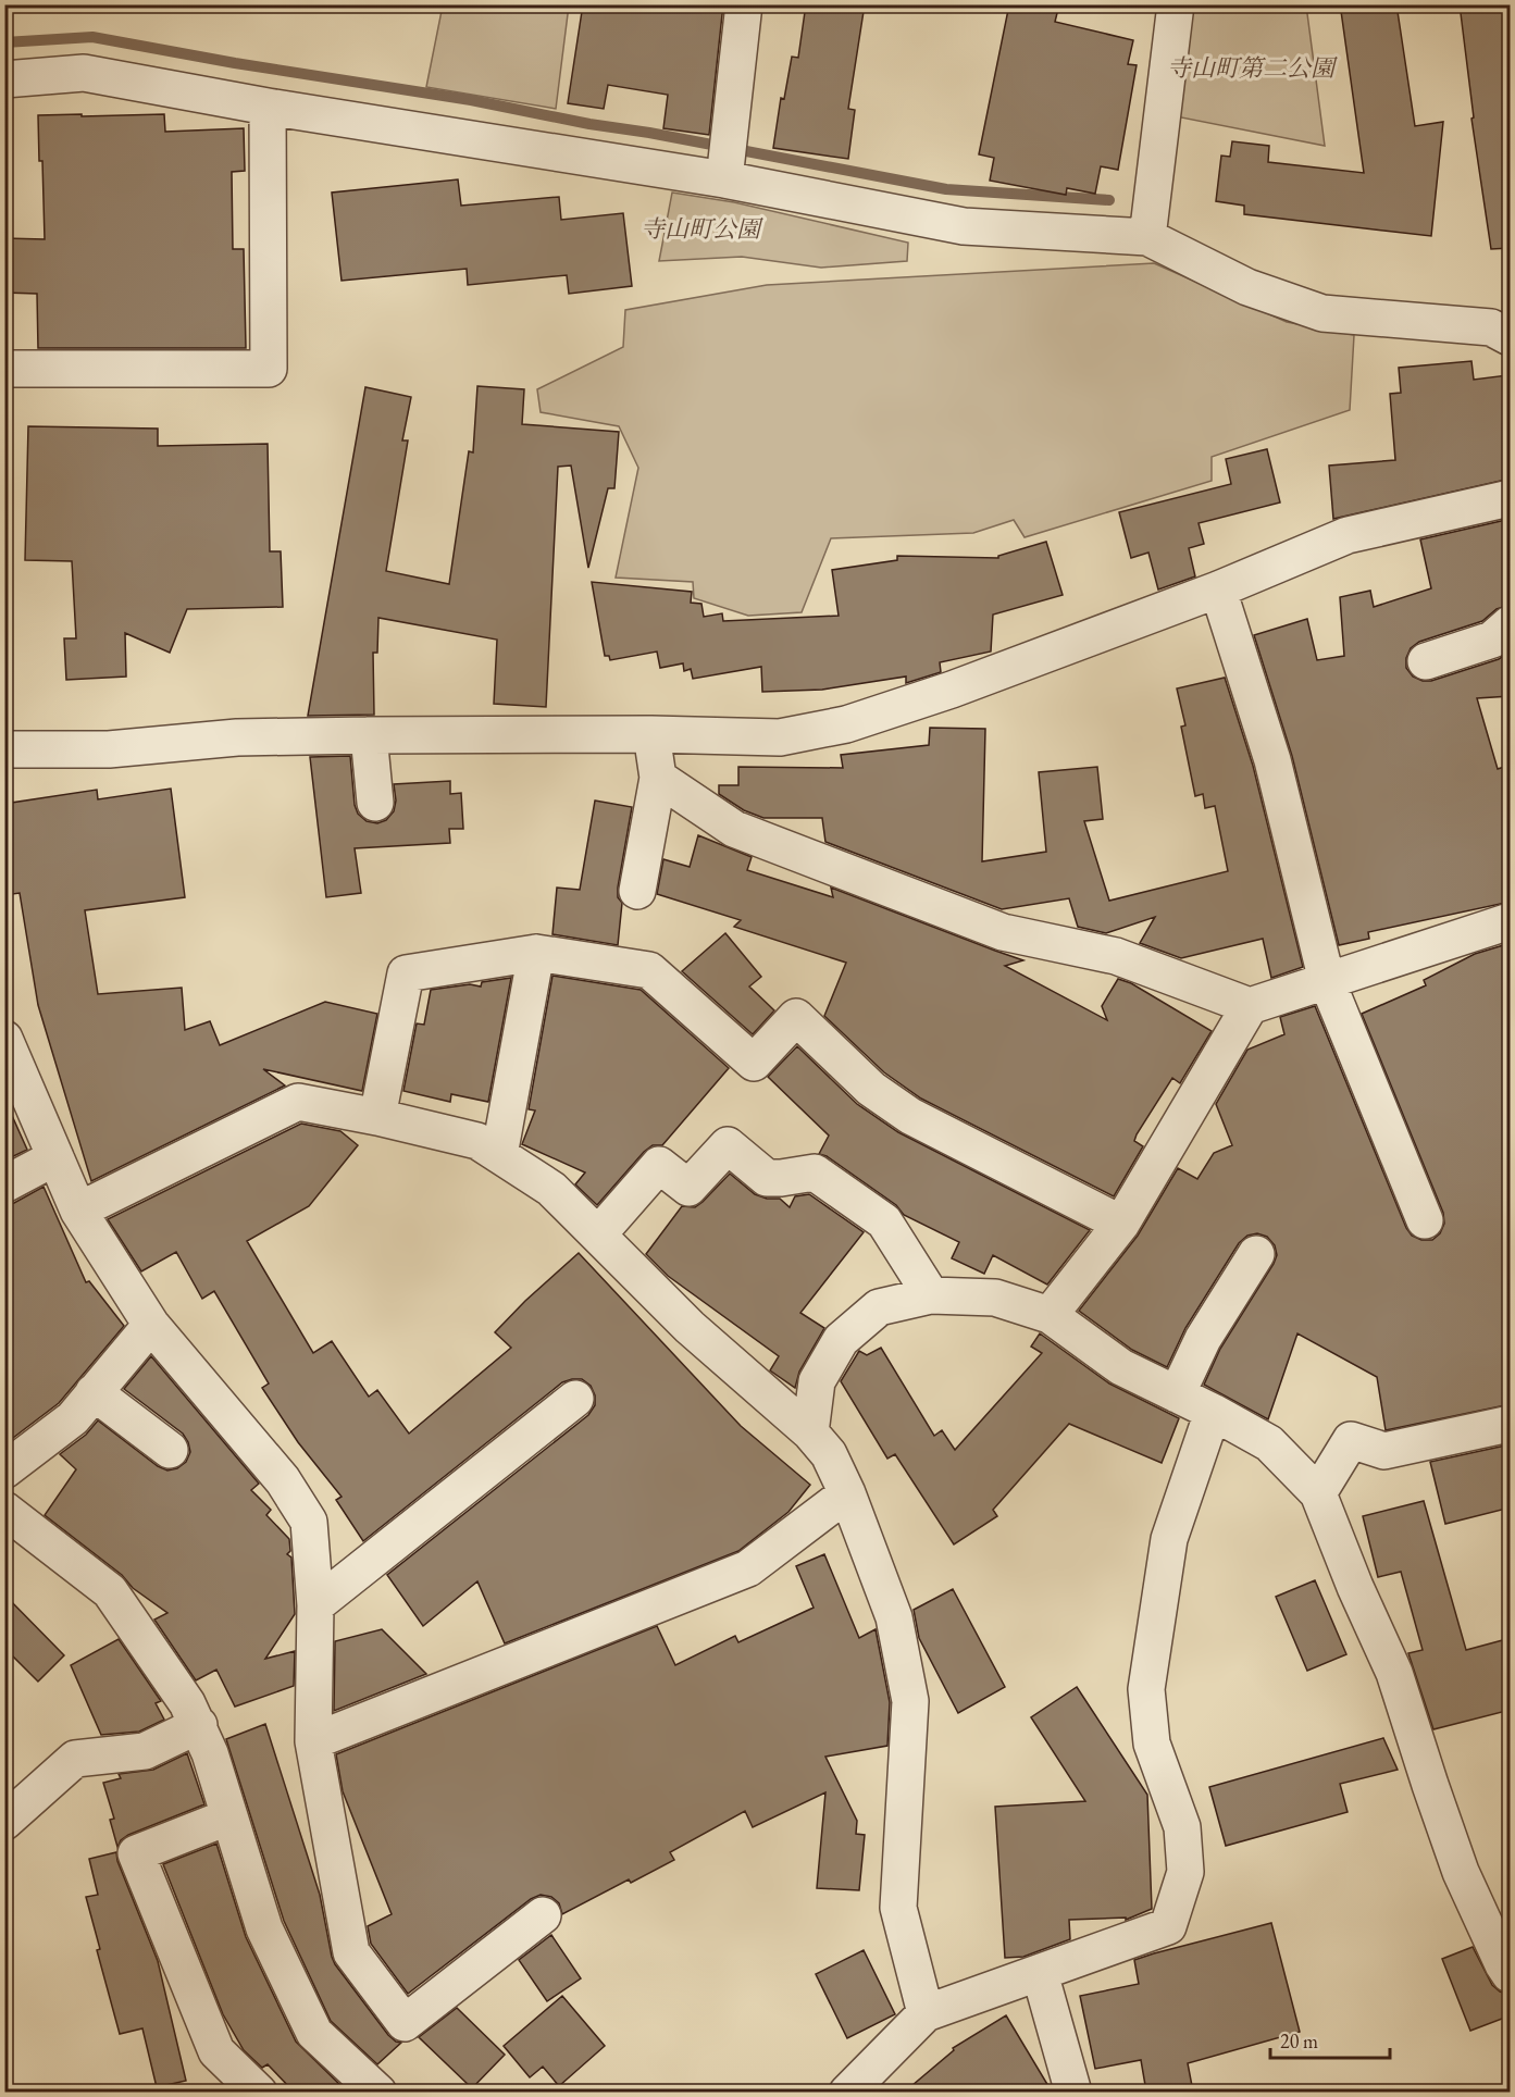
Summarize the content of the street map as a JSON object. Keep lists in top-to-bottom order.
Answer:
{
  "parks": ["寺山町第二公園", "寺山町公園"],
  "scale_bar": "20 m"
}
